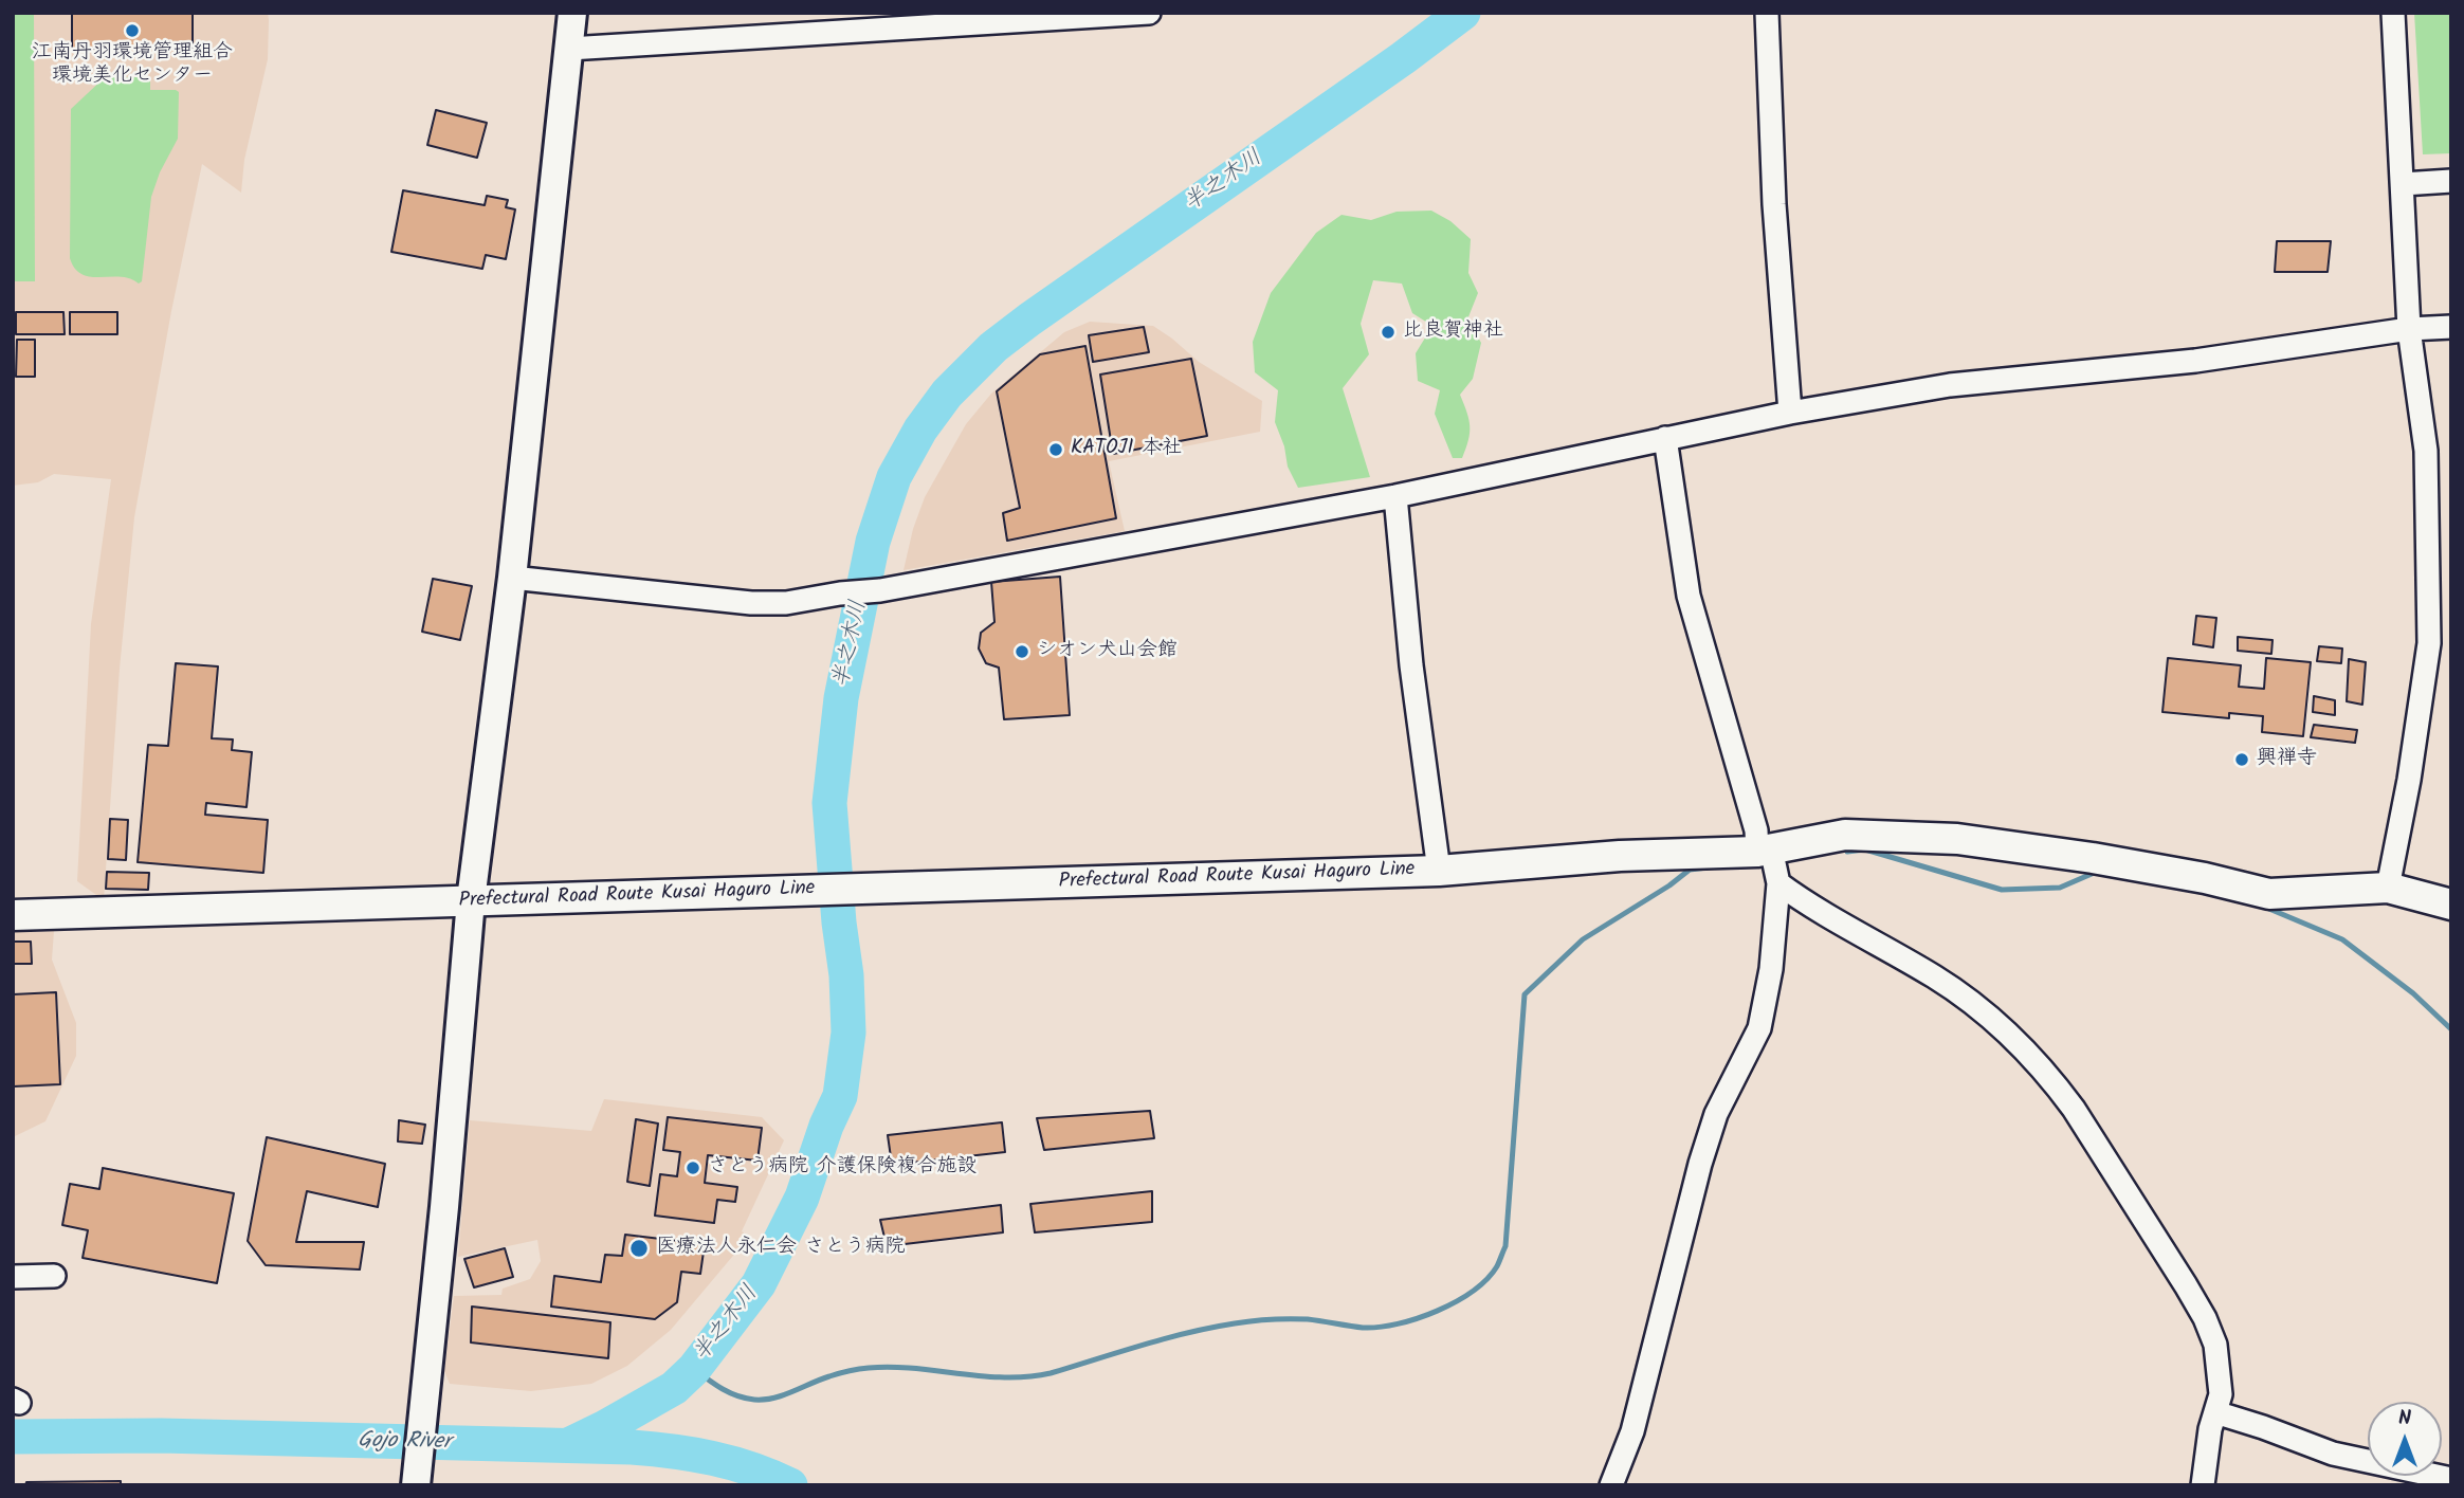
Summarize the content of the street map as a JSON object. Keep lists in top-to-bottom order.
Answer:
{
  "streets": {
    "main road": ["Prefectural Road Route Kusai Haguro Line"]
  },
  "water": ["半之木川", "Gojo River"],
  "places": [
    "江南丹羽環境管理組合 環境美化センター",
    "比良賀神社",
    "KATOJI 本社",
    "シオン犬山会館",
    "興禅寺",
    "さとう病院 介護保険複合施設",
    "医療法人永仁会 さとう病院"
  ],
  "north": "top"
}
